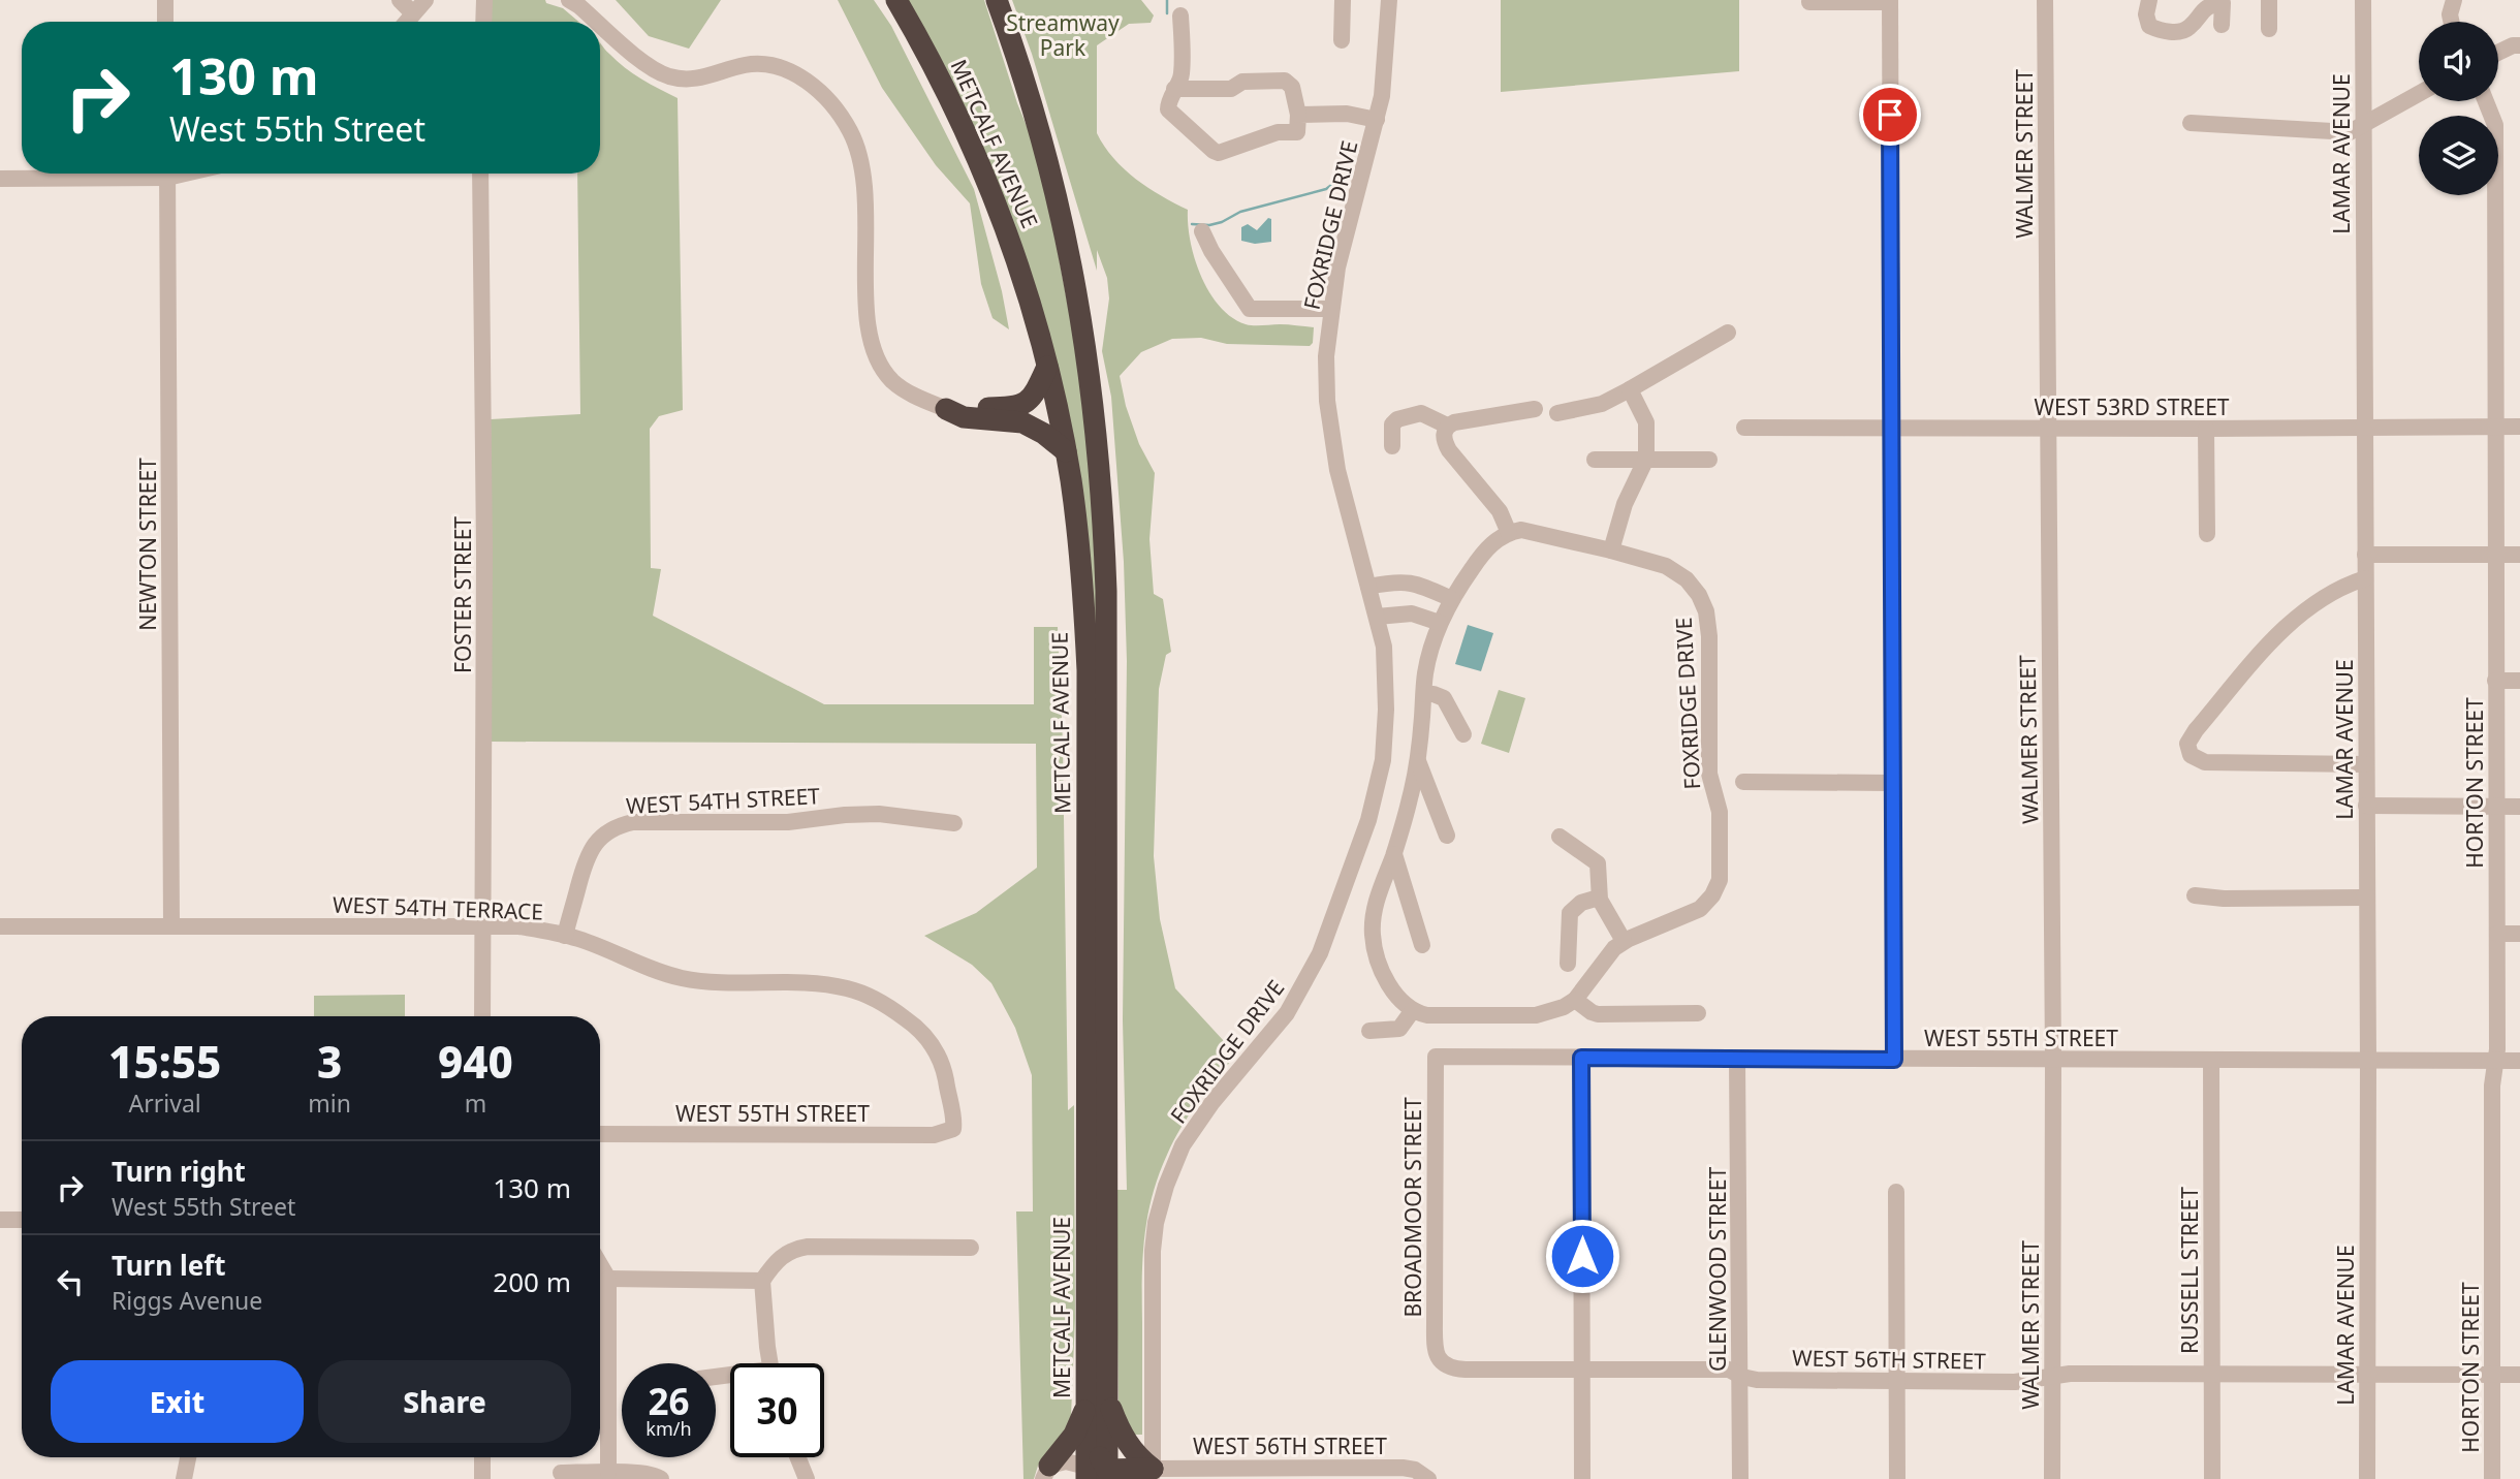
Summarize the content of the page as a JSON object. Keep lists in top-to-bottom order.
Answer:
{
  "streets": {
    "highway": ["METCALF AVENUE"],
    "street": [
      "WALMER STREET",
      "LAMAR AVENUE",
      "FOXRIDGE DRIVE",
      "WEST 53RD STREET",
      "NEWTON STREET",
      "FOSTER STREET",
      "HORTON STREET",
      "WEST 54TH STREET",
      "WEST 54TH TERRACE",
      "WEST 55TH STREET",
      "BROADMOOR STREET",
      "GLENWOOD STREET",
      "RUSSELL STREET",
      "WEST 56TH STREET"
    ]
  },
  "crossings": [
    ["WALMER STREET", "WEST 53RD STREET"],
    ["WALMER STREET", "WEST 55TH STREET"],
    ["WALMER STREET", "WEST 56TH STREET"],
    ["LAMAR AVENUE", "WEST 53RD STREET"],
    ["LAMAR AVENUE", "WEST 55TH STREET"],
    ["LAMAR AVENUE", "WEST 56TH STREET"],
    ["FOXRIDGE DRIVE", "WEST 56TH STREET"],
    ["WEST 53RD STREET", "HORTON STREET"],
    ["NEWTON STREET", "WEST 54TH TERRACE"],
    ["FOSTER STREET", "WEST 54TH TERRACE"],
    ["HORTON STREET", "WEST 55TH STREET"],
    ["HORTON STREET", "WEST 56TH STREET"],
    ["WEST 54TH STREET", "WEST 54TH TERRACE"],
    ["WEST 54TH TERRACE", "WEST 55TH STREET"],
    ["WEST 55TH STREET", "BROADMOOR STREET"],
    ["WEST 55TH STREET", "GLENWOOD STREET"],
    ["WEST 55TH STREET", "RUSSELL STREET"],
    ["BROADMOOR STREET", "WEST 56TH STREET"],
    ["GLENWOOD STREET", "WEST 56TH STREET"],
    ["RUSSELL STREET", "WEST 56TH STREET"]
  ],
  "parks": ["Streamway Park"],
  "page": {
    "turn": ["130 m", "West 55th Street"],
    "eta": [
      "15:55",
      "Arrival",
      "3",
      "min",
      "940",
      "m"
    ],
    "list": [
      {
        "name": "Turn right",
        "note": "West 55th Street",
        "value": "130 m"
      },
      {
        "name": "Turn left",
        "note": "Riggs Avenue",
        "value": "200 m"
      }
    ],
    "buttons": ["Exit", "Share"],
    "speed": "26 km/h",
    "limit": "30"
  }
}
